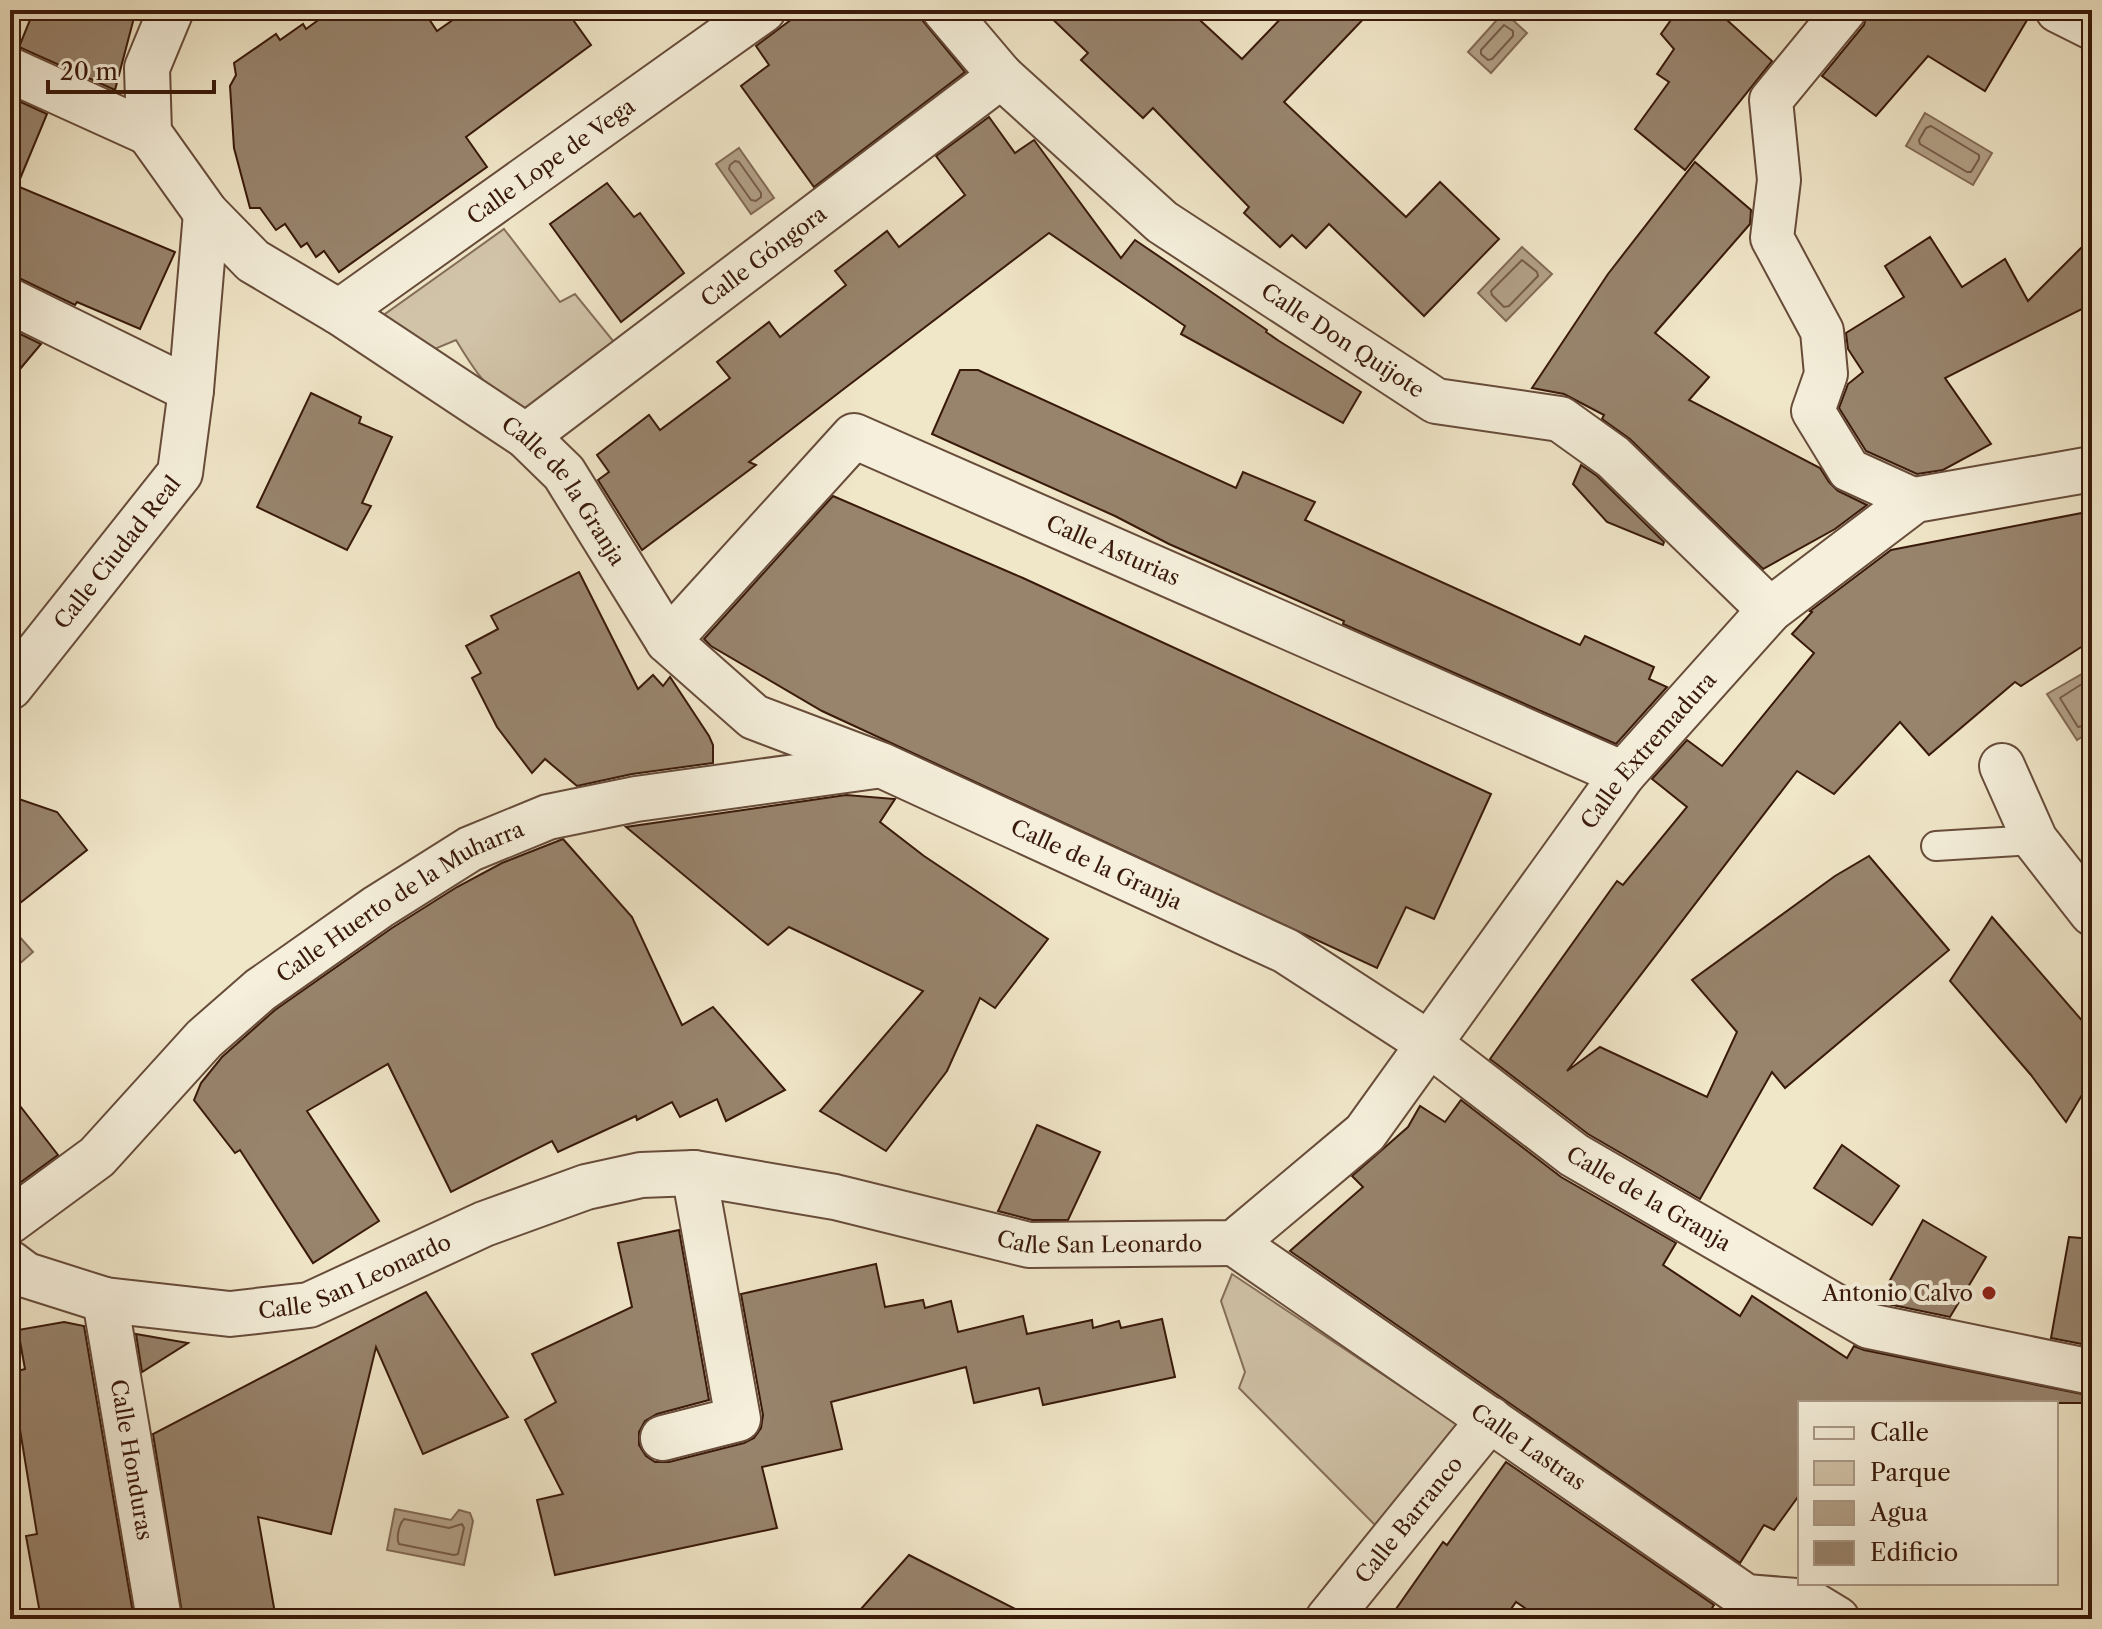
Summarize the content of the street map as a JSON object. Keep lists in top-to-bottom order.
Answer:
{
  "streets": {
    "street": [
      "Calle Lope de Vega",
      "Calle Góngora",
      "Calle Don Quijote",
      "Calle de la Granja",
      "Calle Asturias",
      "Calle Ciudad Real",
      "Calle Extremadura",
      "Calle Huerto de la Muharra",
      "Calle San Leonardo",
      "Calle Lastras",
      "Calle Honduras",
      "Calle Barranco"
    ]
  },
  "crossings": [
    ["Calle Lope de Vega", "Calle de la Granja"],
    ["Calle Góngora", "Calle Don Quijote"],
    ["Calle Góngora", "Calle de la Granja"],
    ["Calle Don Quijote", "Calle Extremadura"],
    ["Calle de la Granja", "Calle Asturias"],
    ["Calle de la Granja", "Calle Ciudad Real"],
    ["Calle de la Granja", "Calle Extremadura"],
    ["Calle de la Granja", "Calle Huerto de la Muharra"],
    ["Calle de la Granja", "Calle San Leonardo"],
    ["Calle Asturias", "Calle Extremadura"],
    ["Calle Extremadura", "Calle San Leonardo"],
    ["Calle San Leonardo", "Calle Lastras"],
    ["Calle San Leonardo", "Calle Honduras"],
    ["Calle Lastras", "Calle Barranco"]
  ],
  "places": ["Antonio Calvo"],
  "legend": [
    "Calle",
    "Parque",
    "Agua",
    "Edificio"
  ],
  "scale_bar": "20 m"
}
